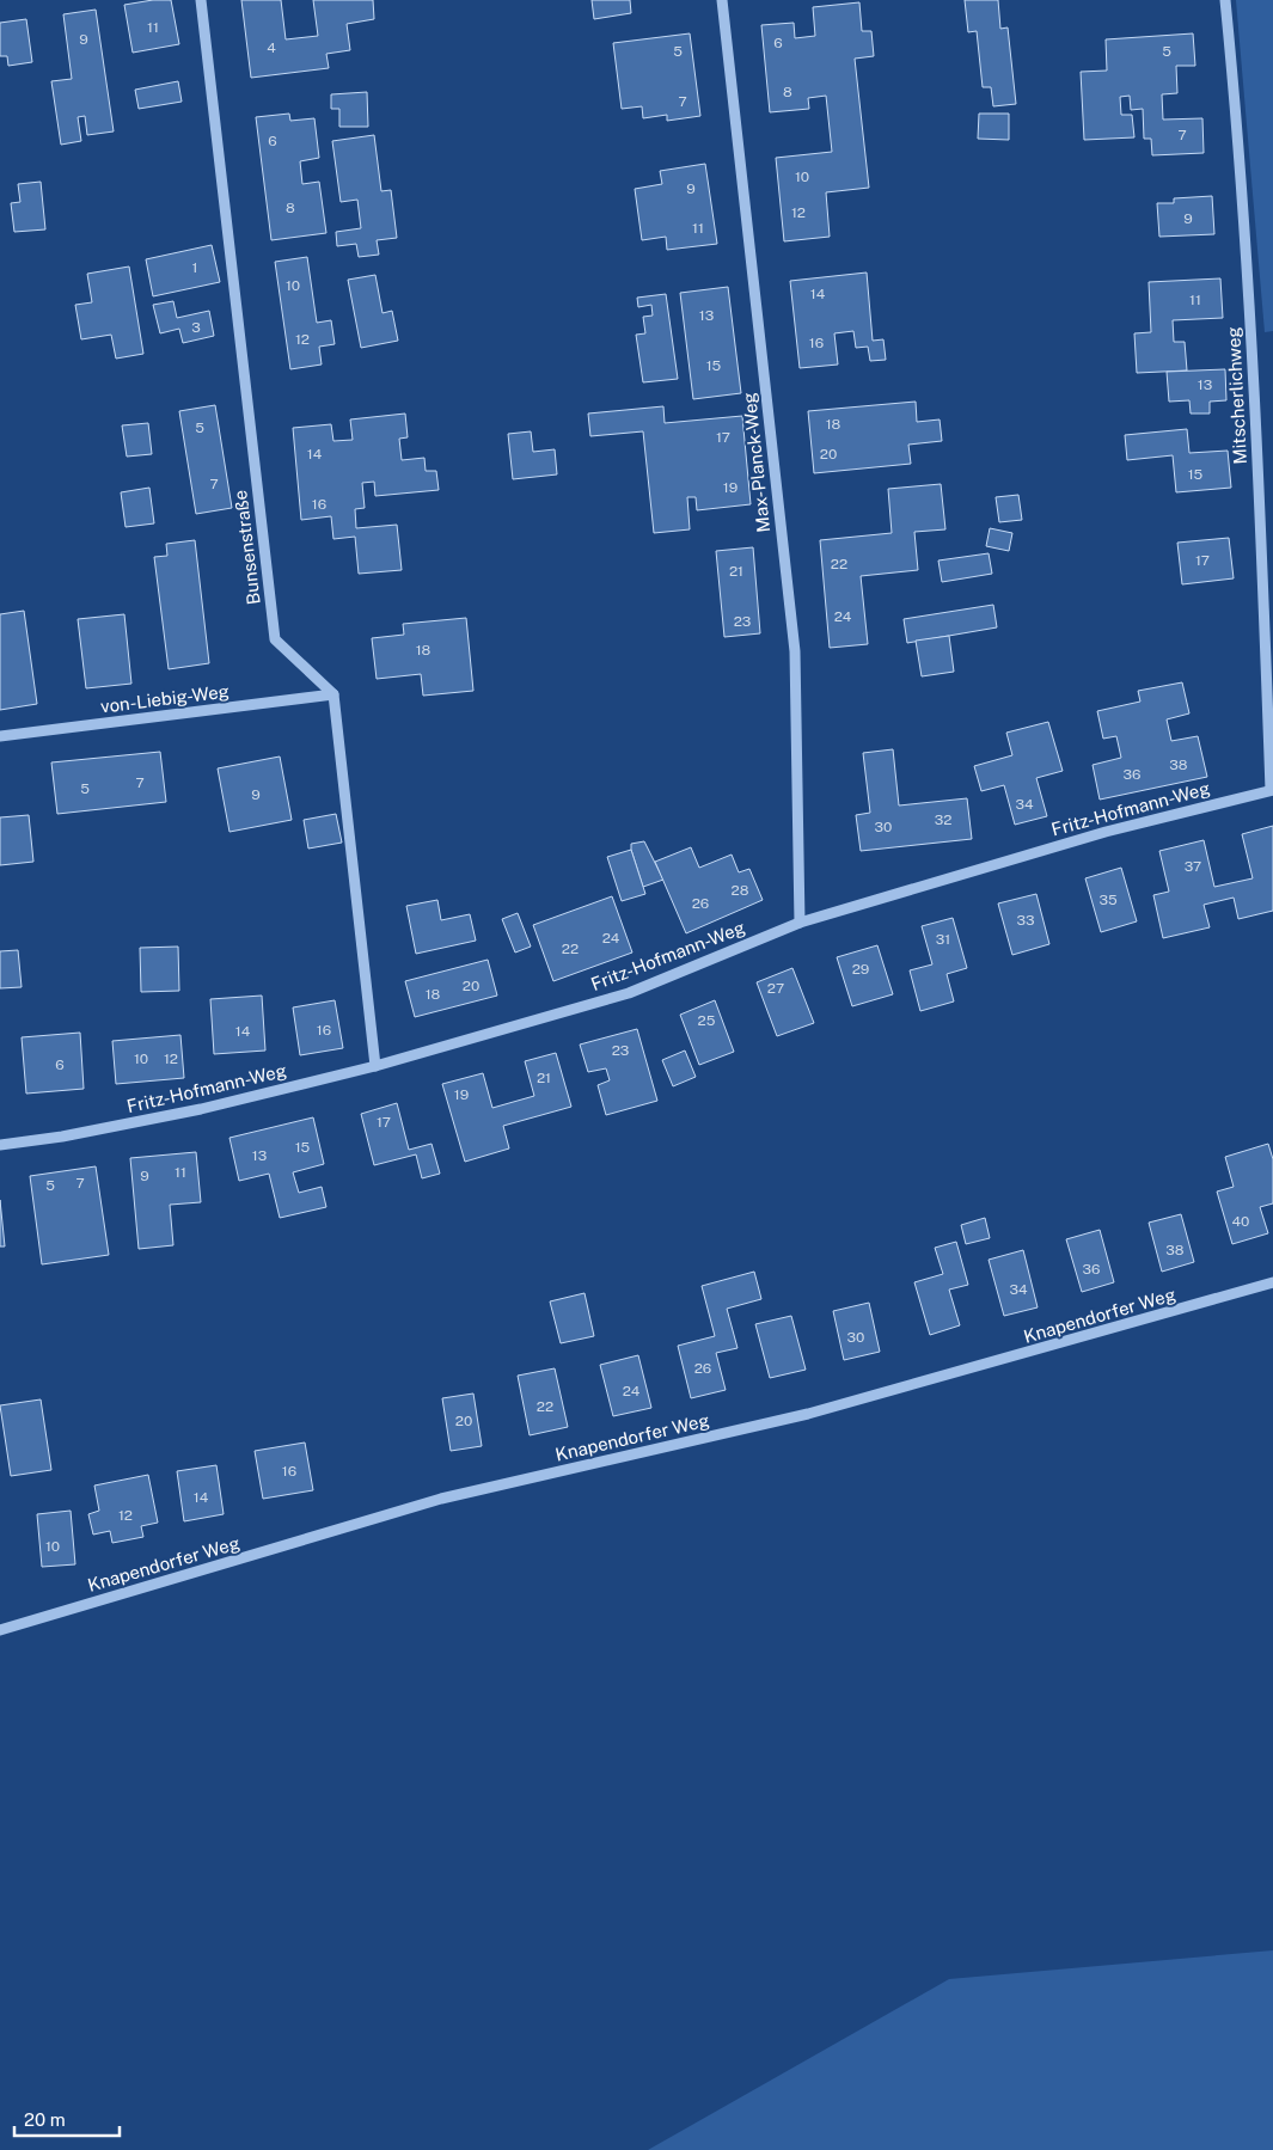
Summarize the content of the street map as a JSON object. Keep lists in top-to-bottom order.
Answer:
{
  "streets": {
    "street": [
      "Mitscherlichweg",
      "Max-Planck-Weg",
      "Bunsenstraße",
      "von-Liebig-Weg",
      "Fritz-Hofmann-Weg",
      "Knapendorfer Weg"
    ]
  },
  "crossings": [
    ["Mitscherlichweg", "Fritz-Hofmann-Weg"],
    ["Max-Planck-Weg", "Fritz-Hofmann-Weg"],
    ["Bunsenstraße", "von-Liebig-Weg"]
  ],
  "house_numbers": [
    "11",
    "9",
    "6",
    "4",
    "5",
    "5",
    "8",
    "7",
    "7",
    "6",
    "10",
    "9",
    "8",
    "12",
    "9",
    "11",
    "1",
    "10",
    "14",
    "11",
    "13",
    "3",
    "12",
    "16",
    "15",
    "13",
    "18",
    "5",
    "17",
    "14",
    "20",
    "15",
    "7",
    "19",
    "16",
    "17",
    "22",
    "21",
    "24",
    "23",
    "18",
    "38",
    "36",
    "7",
    "5",
    "9",
    "34",
    "32",
    "30",
    "37",
    "28",
    "35",
    "26",
    "33",
    "24",
    "31",
    "22",
    "29",
    "20",
    "27",
    "18",
    "25",
    "16",
    "14",
    "23",
    "10",
    "12",
    "6",
    "21",
    "19",
    "17",
    "15",
    "13",
    "11",
    "9",
    "7",
    "5",
    "40",
    "38",
    "36",
    "34",
    "30",
    "26",
    "24",
    "22",
    "20",
    "16",
    "14",
    "12",
    "10"
  ],
  "scale_bar": "20 m"
}
